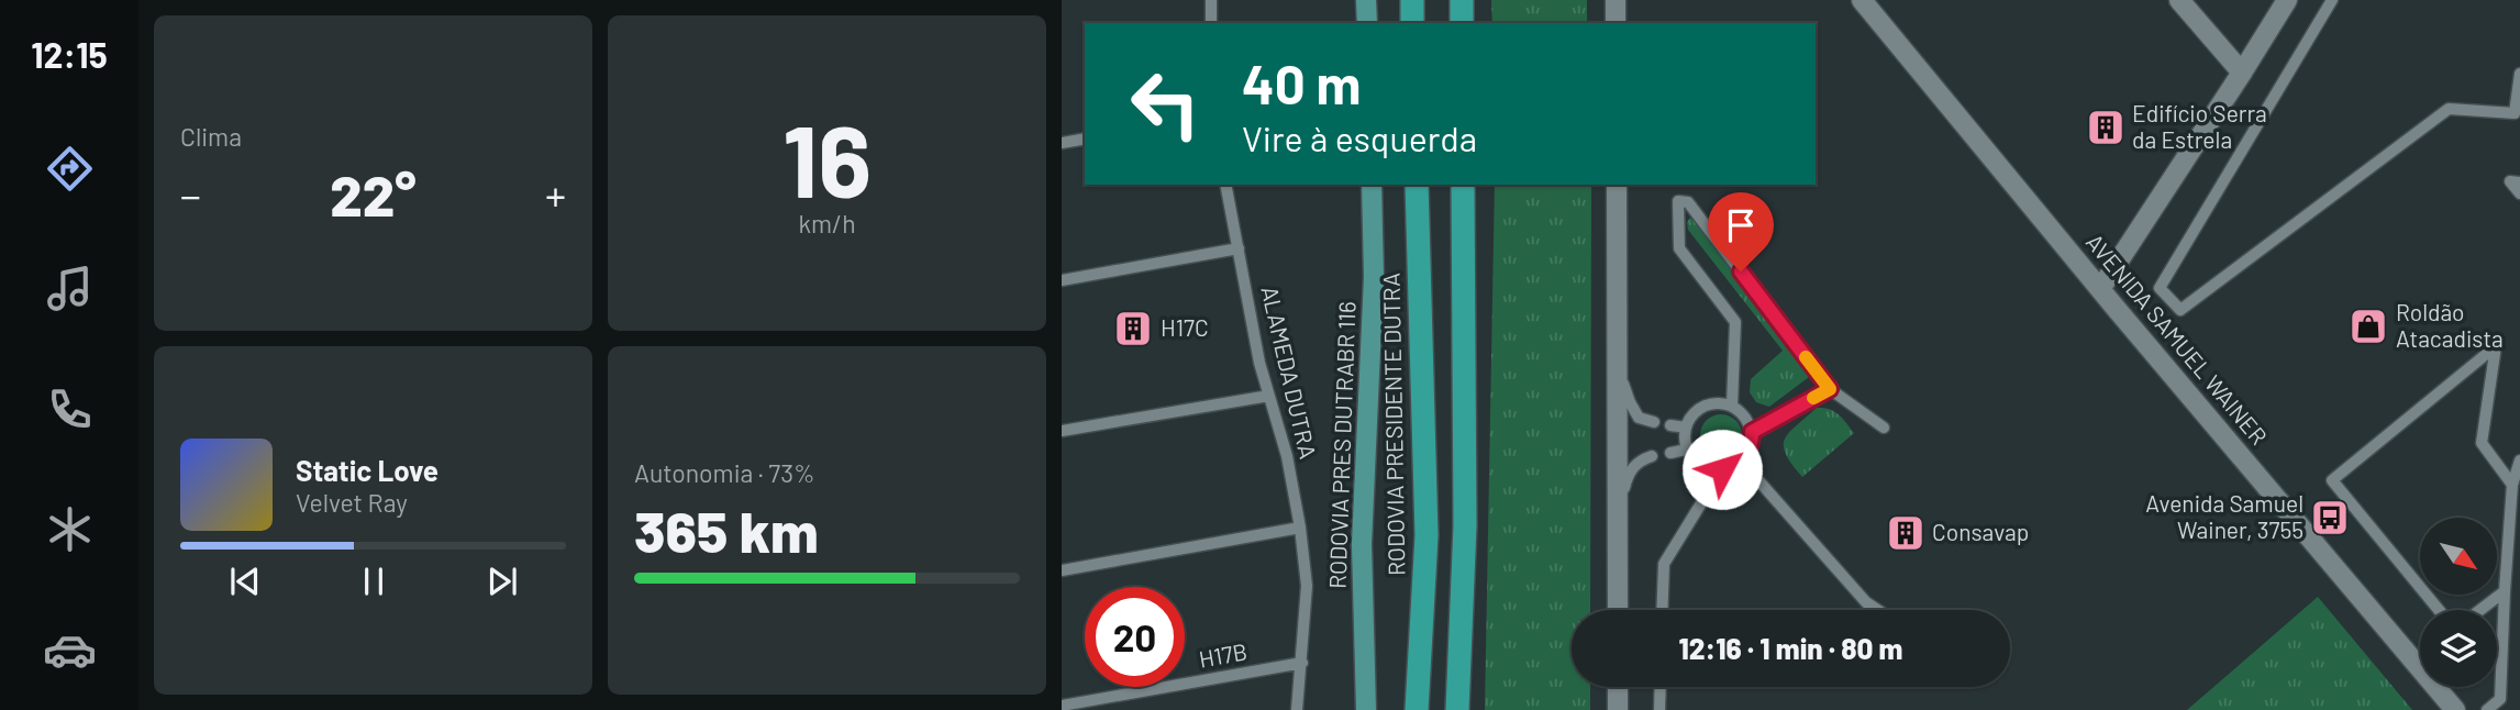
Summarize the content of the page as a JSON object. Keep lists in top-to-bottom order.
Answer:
{
  "streets": {
    "highway": ["RODOVIA PRESIDENTE DUTRA"],
    "main road": ["AVENIDA SAMUEL WAINER", "RODOVIA PRES DUTRABR 116"],
    "lane": ["ALAMEDA DUTRA", "H17B"]
  },
  "crossings": [
    ["ALAMEDA DUTRA", "H17B"]
  ],
  "places": {
    "building": ["Edifício Serra da Estrela", "H17C", "Consavap"],
    "shop": ["Roldão Atacadista"],
    "bus stop": ["Avenida Samuel Wainer, 3755"]
  },
  "north": "bottom right",
  "page": {
    "tabs": "12:15",
    "tile": [
      "Clima",
      ["16", "km/h"],
      ["Autonomia · 73%", "365 km"]
    ],
    "turn": ["40 m", "Vire à esquerda"],
    "heat": ["−", "22°", "+"],
    "song": ["Static Love", "Velvet Ray"],
    "limit": "20",
    "trip": "12:16 · 1 min · 80 m"
  }
}
